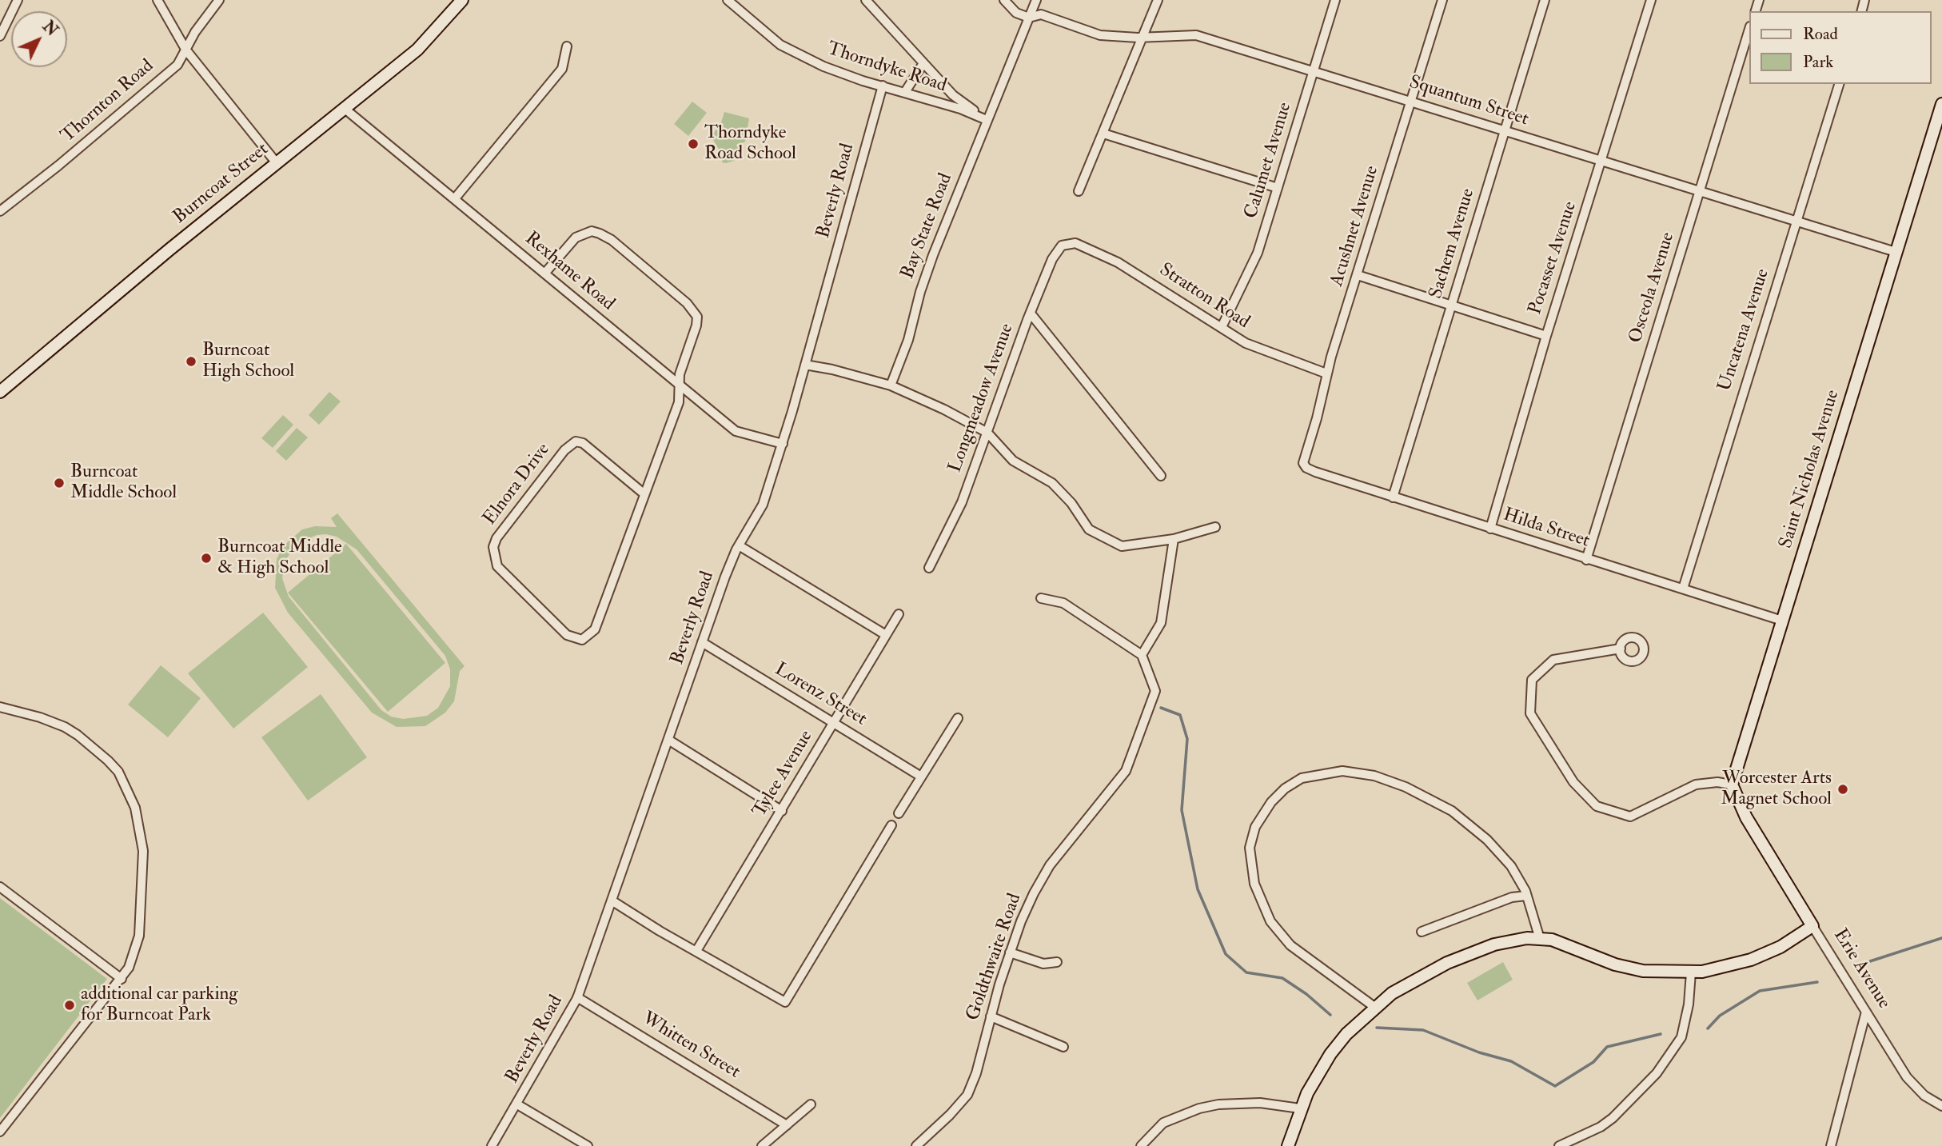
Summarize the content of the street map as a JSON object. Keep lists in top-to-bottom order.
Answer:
{
  "streets": {
    "street": [
      "Thorndyke Road",
      "Thornton Road",
      "Squantum Street",
      "Calumet Avenue",
      "Burncoat Street",
      "Beverly Road",
      "Bay State Road",
      "Acushnet Avenue",
      "Sachem Avenue",
      "Pocasset Avenue",
      "Rexhame Road",
      "Osceola Avenue",
      "Stratton Road",
      "Uncatena Avenue",
      "Longmeadow Avenue",
      "Saint Nicholas Avenue",
      "Elnora Drive",
      "Hilda Street",
      "Lorenz Street",
      "Tylee Avenue",
      "Goldthwaite Road",
      "Erie Avenue",
      "Whitten Street"
    ]
  },
  "crossings": [
    ["Thorndyke Road", "Beverly Road"],
    ["Thorndyke Road", "Bay State Road"],
    ["Squantum Street", "Calumet Avenue"],
    ["Squantum Street", "Bay State Road"],
    ["Squantum Street", "Acushnet Avenue"],
    ["Squantum Street", "Sachem Avenue"],
    ["Squantum Street", "Pocasset Avenue"],
    ["Squantum Street", "Osceola Avenue"],
    ["Squantum Street", "Uncatena Avenue"],
    ["Squantum Street", "Saint Nicholas Avenue"],
    ["Calumet Avenue", "Stratton Road"],
    ["Burncoat Street", "Rexhame Road"],
    ["Beverly Road", "Rexhame Road"],
    ["Beverly Road", "Lorenz Street"],
    ["Beverly Road", "Whitten Street"],
    ["Acushnet Avenue", "Stratton Road"],
    ["Acushnet Avenue", "Hilda Street"],
    ["Sachem Avenue", "Hilda Street"],
    ["Pocasset Avenue", "Hilda Street"],
    ["Rexhame Road", "Elnora Drive"],
    ["Osceola Avenue", "Hilda Street"],
    ["Stratton Road", "Longmeadow Avenue"],
    ["Uncatena Avenue", "Hilda Street"],
    ["Saint Nicholas Avenue", "Hilda Street"],
    ["Saint Nicholas Avenue", "Erie Avenue"],
    ["Lorenz Street", "Tylee Avenue"]
  ],
  "places": [
    "Thorndyke Road School",
    "Burncoat High School",
    "Burncoat Middle School",
    "Burncoat Middle & High School",
    "Worcester Arts Magnet School",
    "additional car parking for Burncoat Park"
  ],
  "legend": ["Road", "Park"],
  "north": "top right"
}
